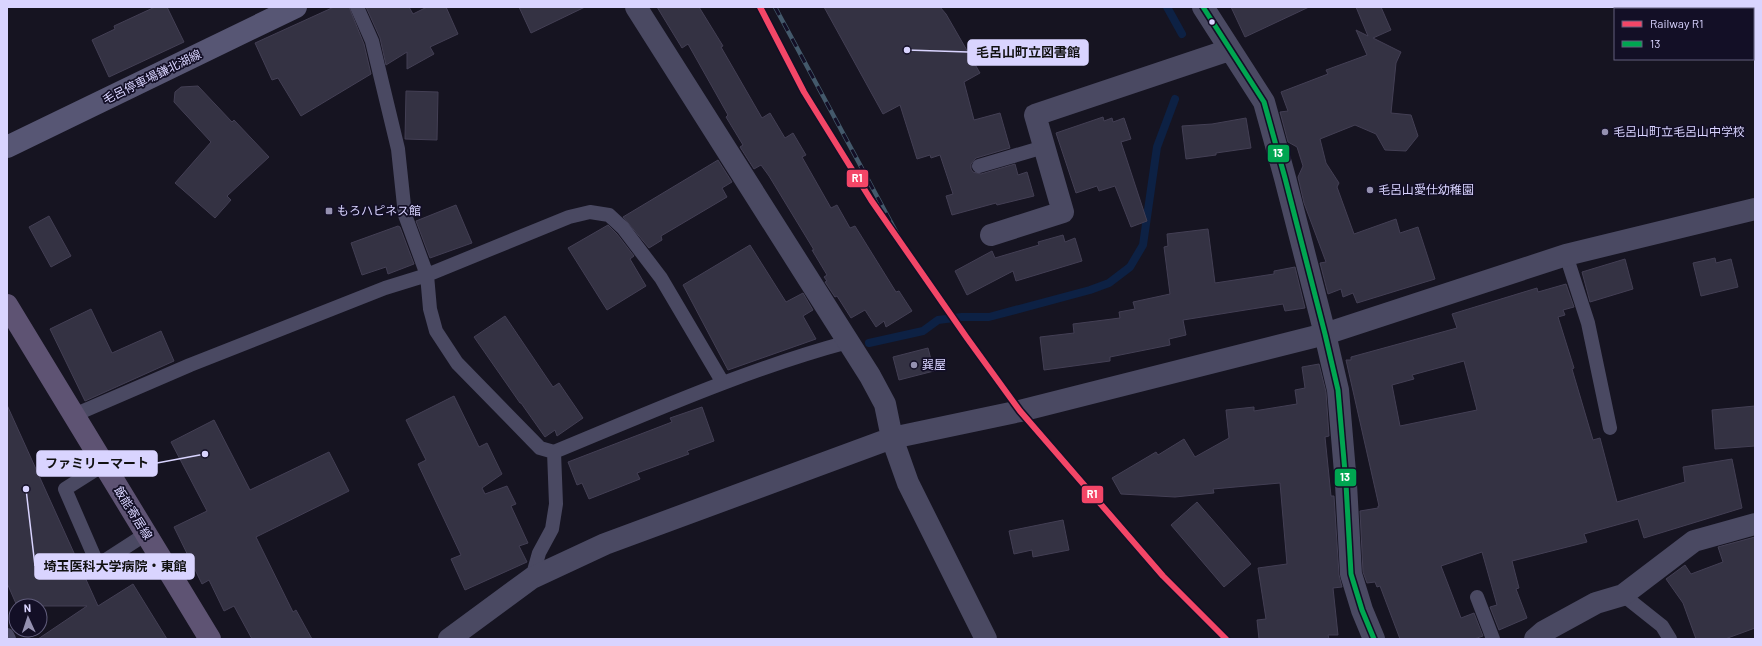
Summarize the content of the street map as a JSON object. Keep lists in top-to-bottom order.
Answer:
{
  "streets": {
    "main road": ["毛呂停車場鎌北湖線", "飯能寄居線"]
  },
  "places": {
    "other": [
      "毛呂山町立図書館",
      "毛呂山町立毛呂山中学校",
      "毛呂山愛仕幼稚園",
      "巽屋",
      "ファミリーマート",
      "埼玉医科大学病院・東館"
    ],
    "transit": ["もろハピネス館"]
  },
  "lines": ["rail line R1", "transit line 13"],
  "legend": ["Railway R1", "13"],
  "north": "top"
}
